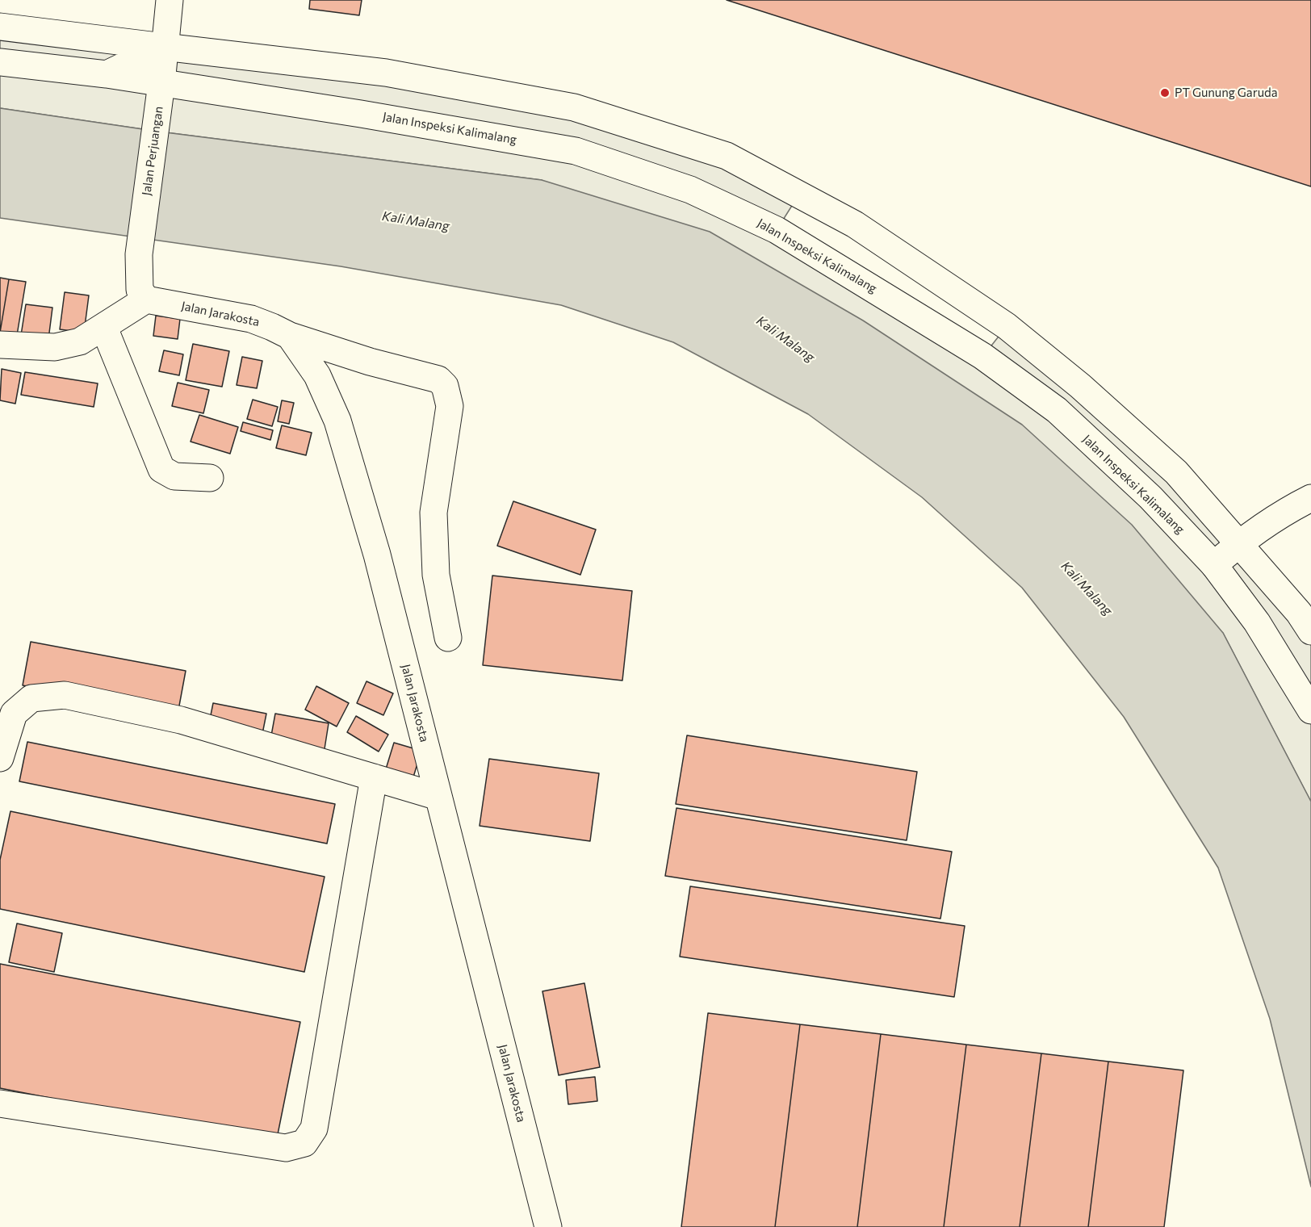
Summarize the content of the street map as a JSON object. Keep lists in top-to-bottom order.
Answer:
{
  "streets": {
    "main road": ["Jalan Inspeksi Kalimalang", "Jalan Perjuangan", "Jalan Jarakosta"]
  },
  "crossings": [
    ["Jalan Inspeksi Kalimalang", "Jalan Perjuangan"],
    ["Jalan Perjuangan", "Jalan Jarakosta"]
  ],
  "water": ["Kali Malang"],
  "places": ["PT Gunung Garuda"]
}
